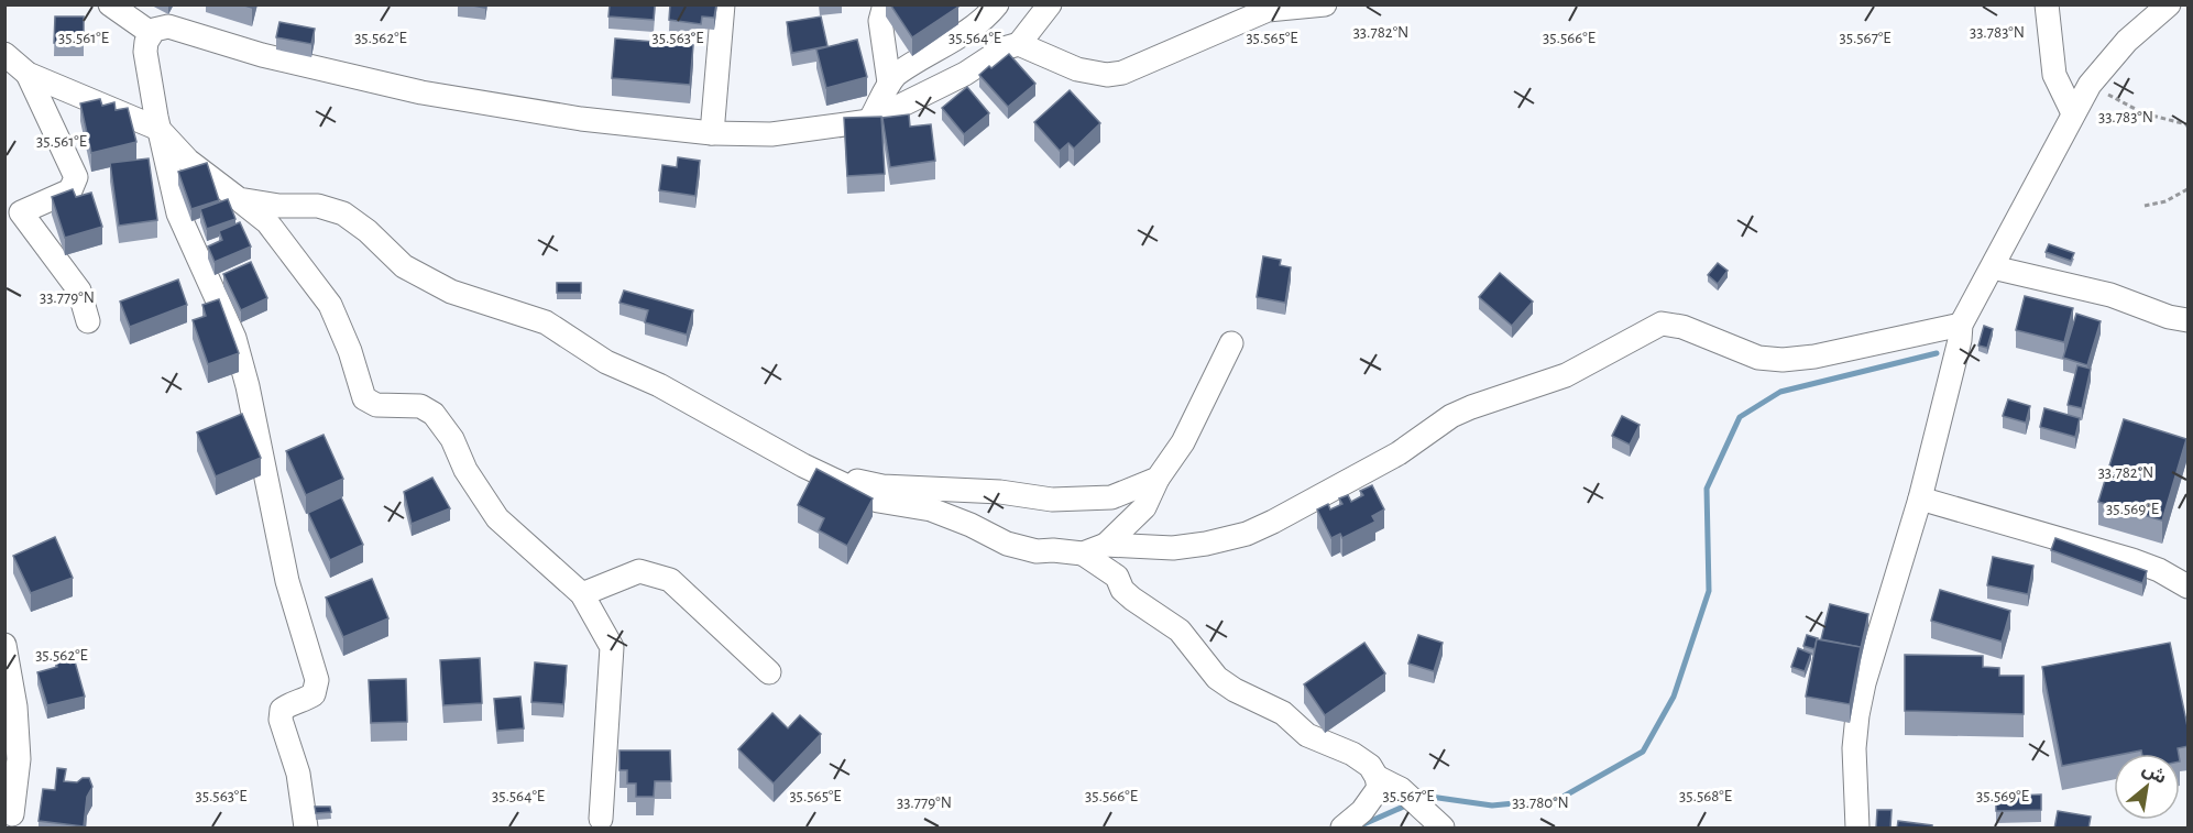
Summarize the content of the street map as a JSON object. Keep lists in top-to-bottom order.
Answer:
{
  "north": "top right",
  "coordinates": [
    "33.782°N",
    "33.783°N",
    "35.562°E",
    "35.567°E",
    "35.561°E",
    "35.563°E",
    "35.564°E",
    "35.565°E",
    "35.566°E",
    "33.779°N",
    "35.569°E",
    "35.568°E",
    "33.780°N"
  ]
}
